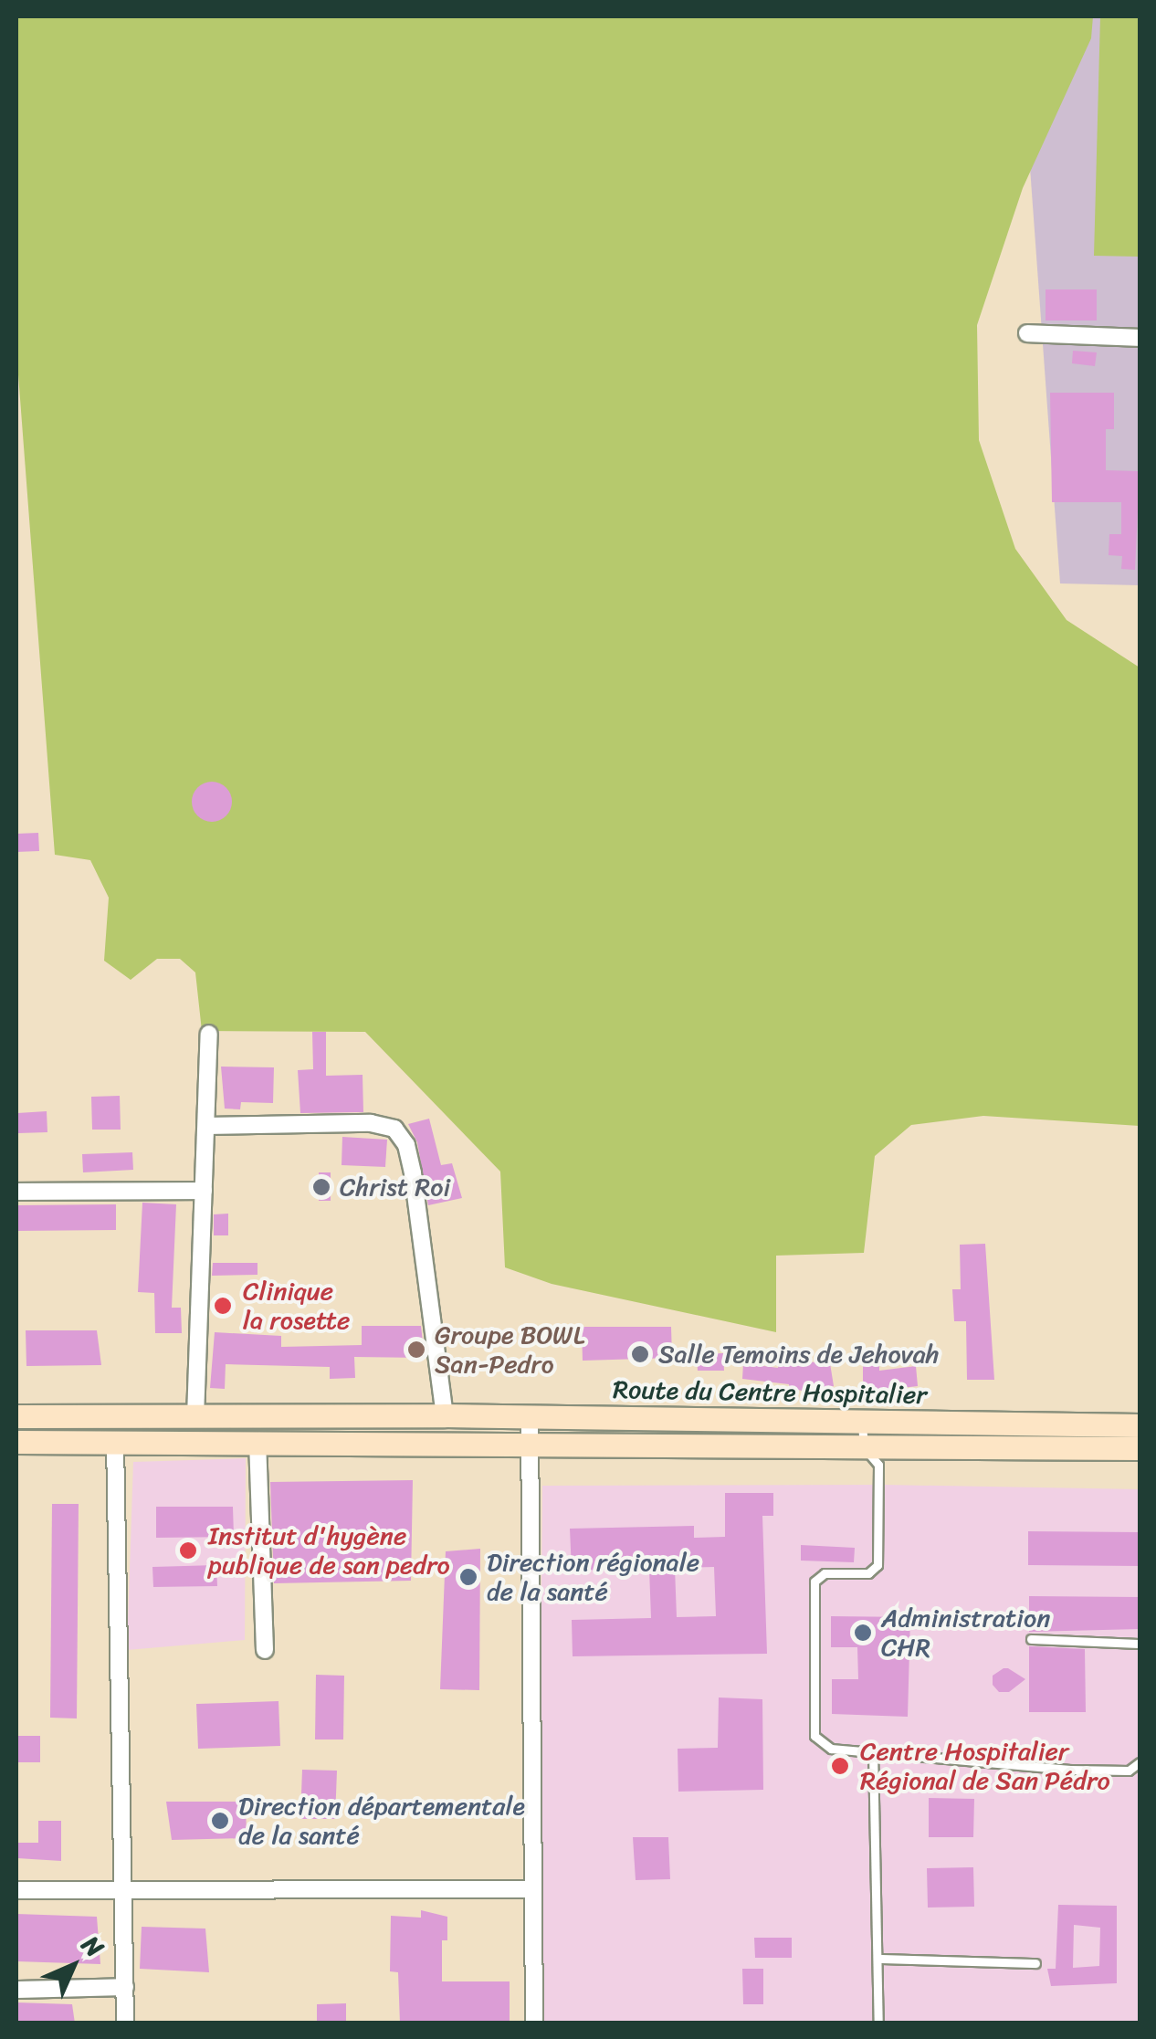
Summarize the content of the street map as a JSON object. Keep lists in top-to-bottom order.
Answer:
{
  "streets": {
    "street": ["Route du Centre Hospitalier"]
  },
  "places": [
    "Christ Roi",
    "Clinique la rosette",
    "Groupe BOWL San-Pedro",
    "Salle Temoins de Jehovah",
    "Institut d'hygène publique de san pedro",
    "Direction régionale de la santé",
    "Administration CHR",
    "Centre Hospitalier Régional de San Pédro",
    "Direction départementale de la santé"
  ],
  "north": "top right"
}
